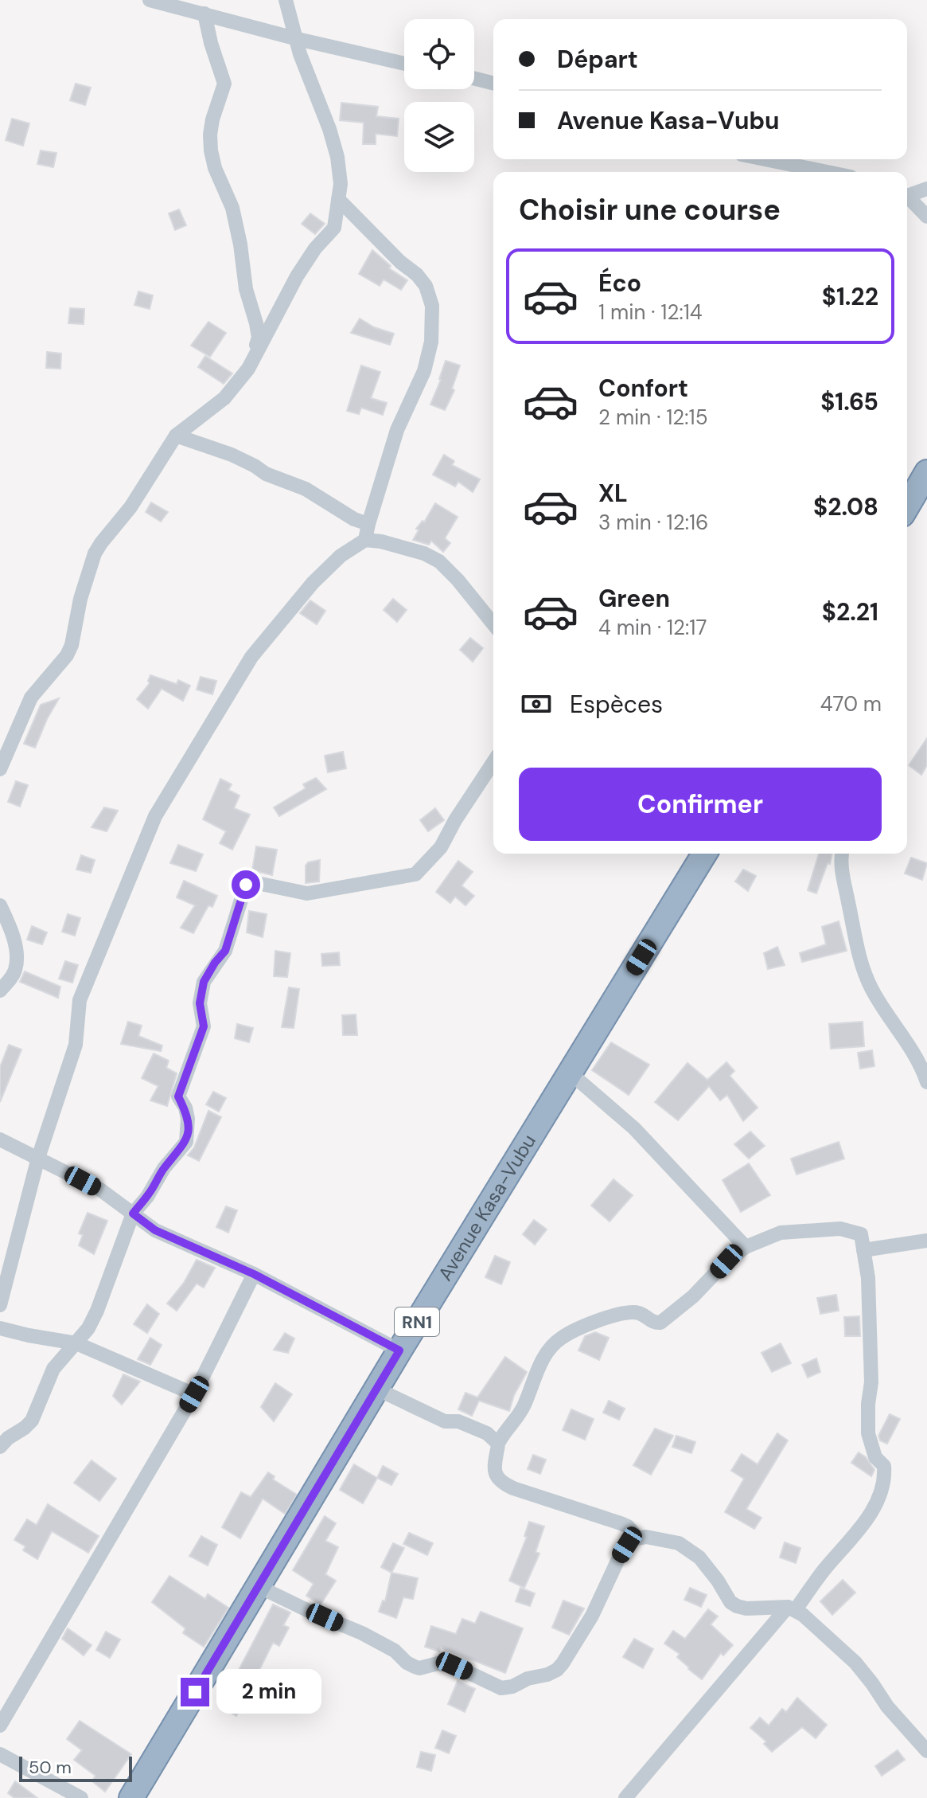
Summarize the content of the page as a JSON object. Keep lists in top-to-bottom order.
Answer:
{
  "streets": {
    "highway": ["Avenue Kasa-Vubu", "RN1"]
  },
  "scale_bar": "50 m",
  "page": {
    "banner": ["Départ", "Avenue Kasa-Vubu"],
    "heading": "Choisir une course",
    "list": [
      {
        "name": "Éco",
        "note": "1 min · 12:14",
        "value": "$1.22"
      },
      {
        "name": "Confort",
        "note": "2 min · 12:15",
        "value": "$1.65"
      },
      {
        "name": "XL",
        "note": "3 min · 12:16",
        "value": "$2.08"
      },
      {
        "name": "Green",
        "note": "4 min · 12:17",
        "value": "$2.21"
      }
    ],
    "pay": ["Espèces", "470 m"],
    "buttons": "Confirmer",
    "bubble": "2 min",
    "scale": "50 m"
  }
}
